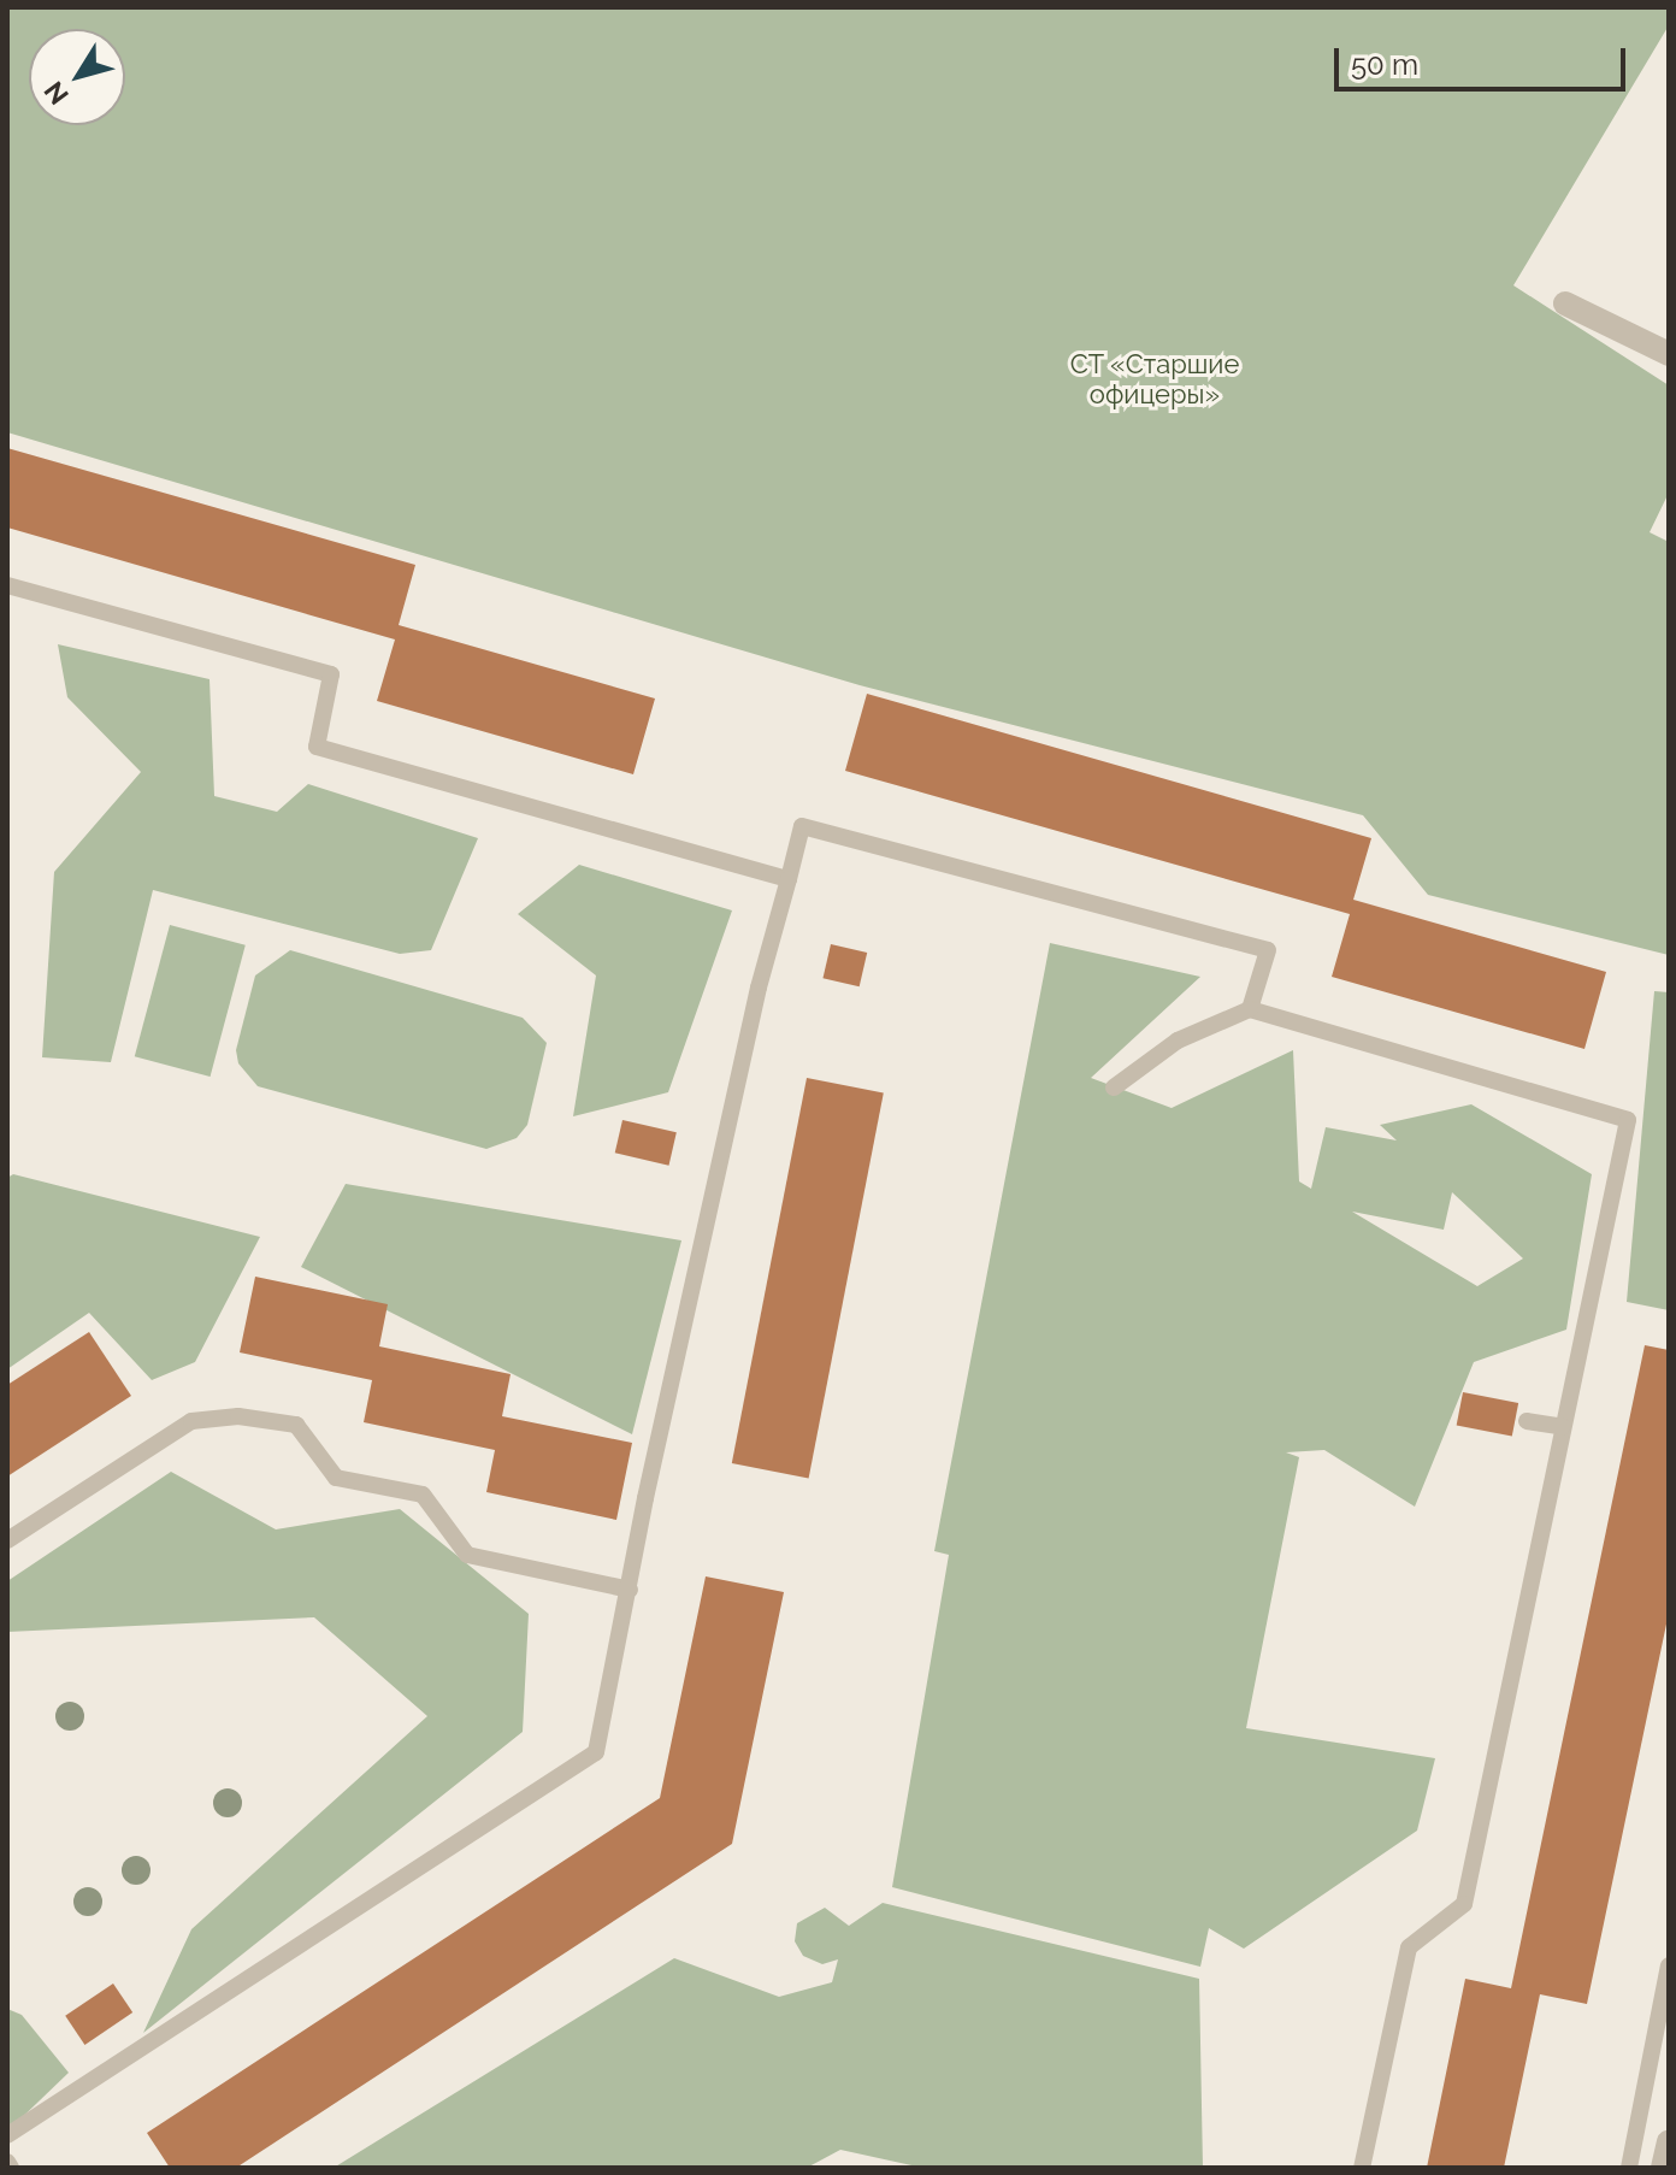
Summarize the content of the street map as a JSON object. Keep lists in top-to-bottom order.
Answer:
{
  "parks": ["СТ «Старшие офицеры»"],
  "scale_bar": "50 m",
  "north": "bottom left"
}
